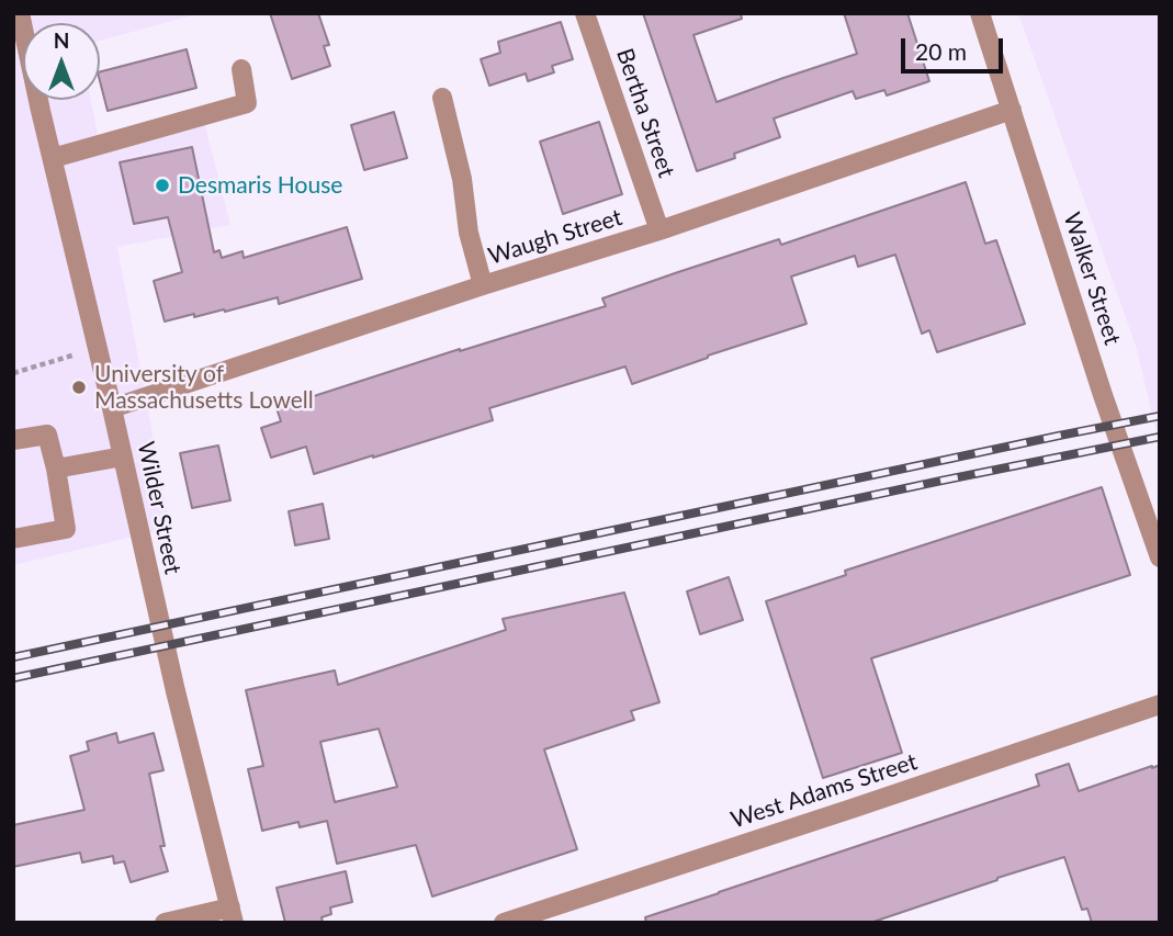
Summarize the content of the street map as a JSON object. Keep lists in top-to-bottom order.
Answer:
{
  "streets": {
    "street": [
      "Bertha Street",
      "Waugh Street",
      "Walker Street",
      "Wilder Street",
      "West Adams Street"
    ]
  },
  "crossings": [
    ["Bertha Street", "Waugh Street"],
    ["Waugh Street", "Walker Street"],
    ["Waugh Street", "Wilder Street"]
  ],
  "places": ["Desmaris House", "University of Massachusetts Lowell"],
  "scale_bar": "20 m",
  "north": "top"
}
